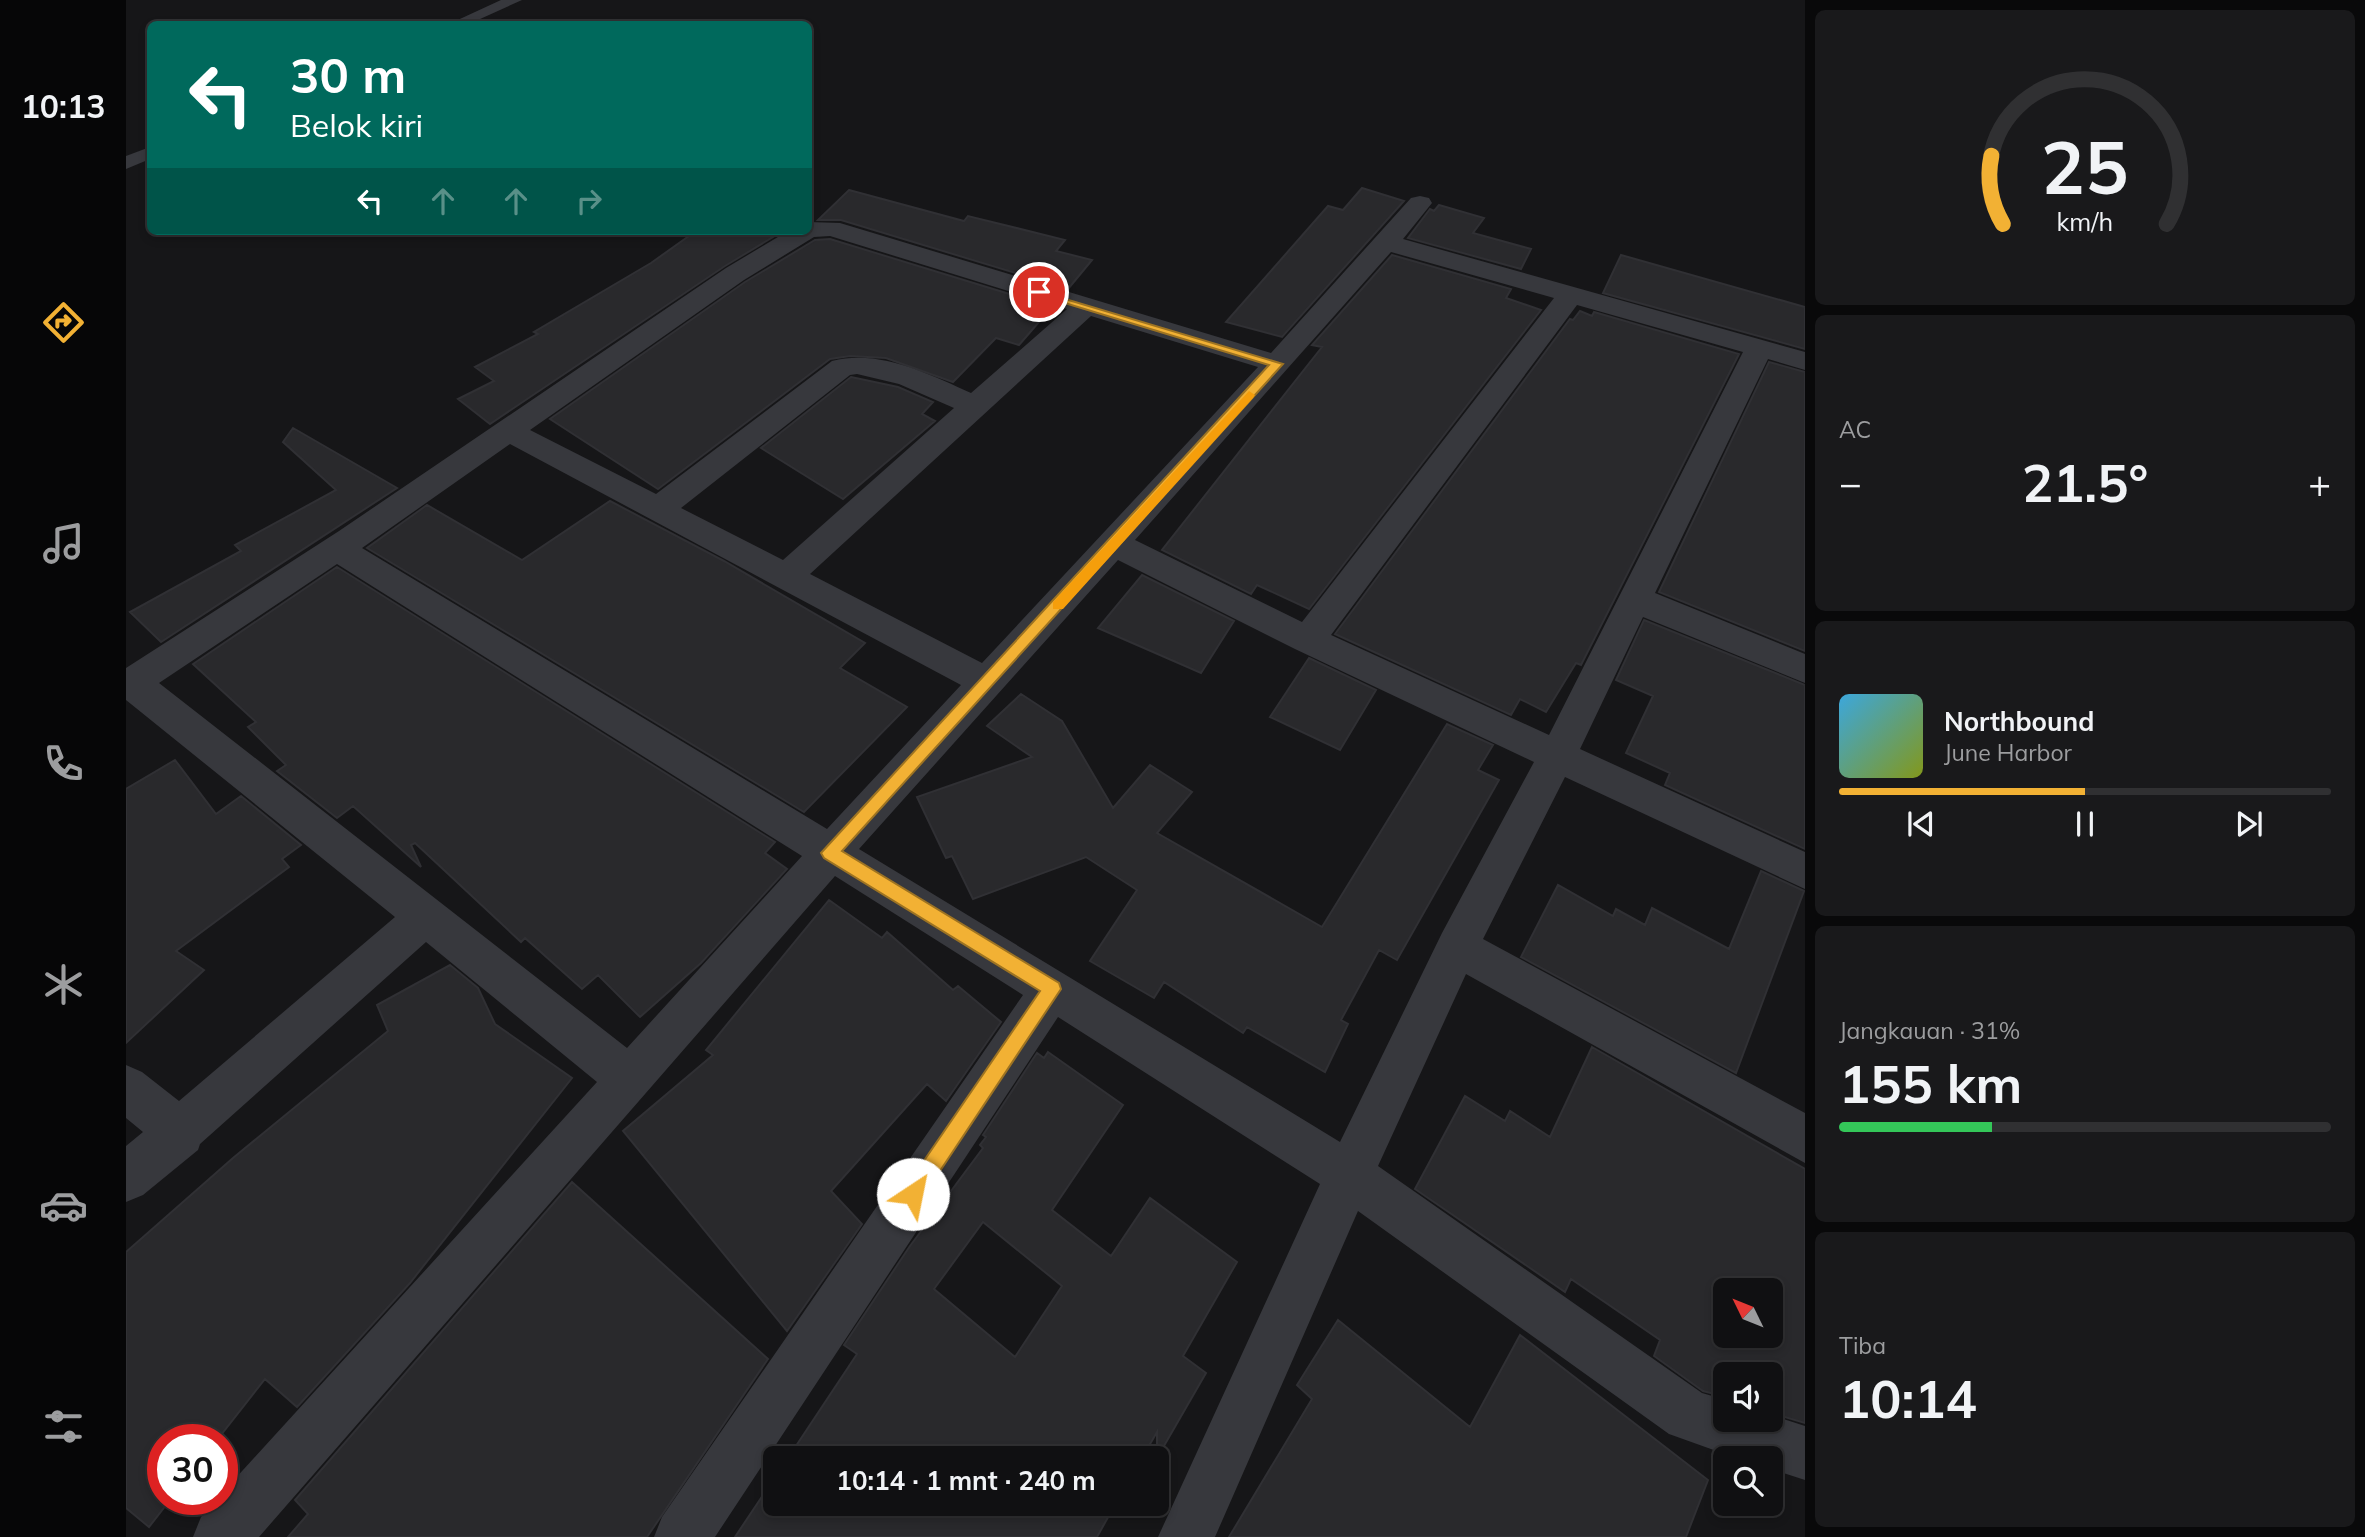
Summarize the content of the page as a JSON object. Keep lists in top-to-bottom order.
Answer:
{
  "north": "top left",
  "page": {
    "tabs": "10:13",
    "turn": ["30 m", "Belok kiri"],
    "tile": [
      "AC",
      ["Jangkauan · 31%", "155 km"],
      ["Tiba", "10:14"]
    ],
    "heat": ["−", "21.5°", "+"],
    "song": ["Northbound", "June Harbor"],
    "limit": "30",
    "trip": "10:14 · 1 mnt · 240 m",
    "gauge": ["25", "km/h"]
  }
}
